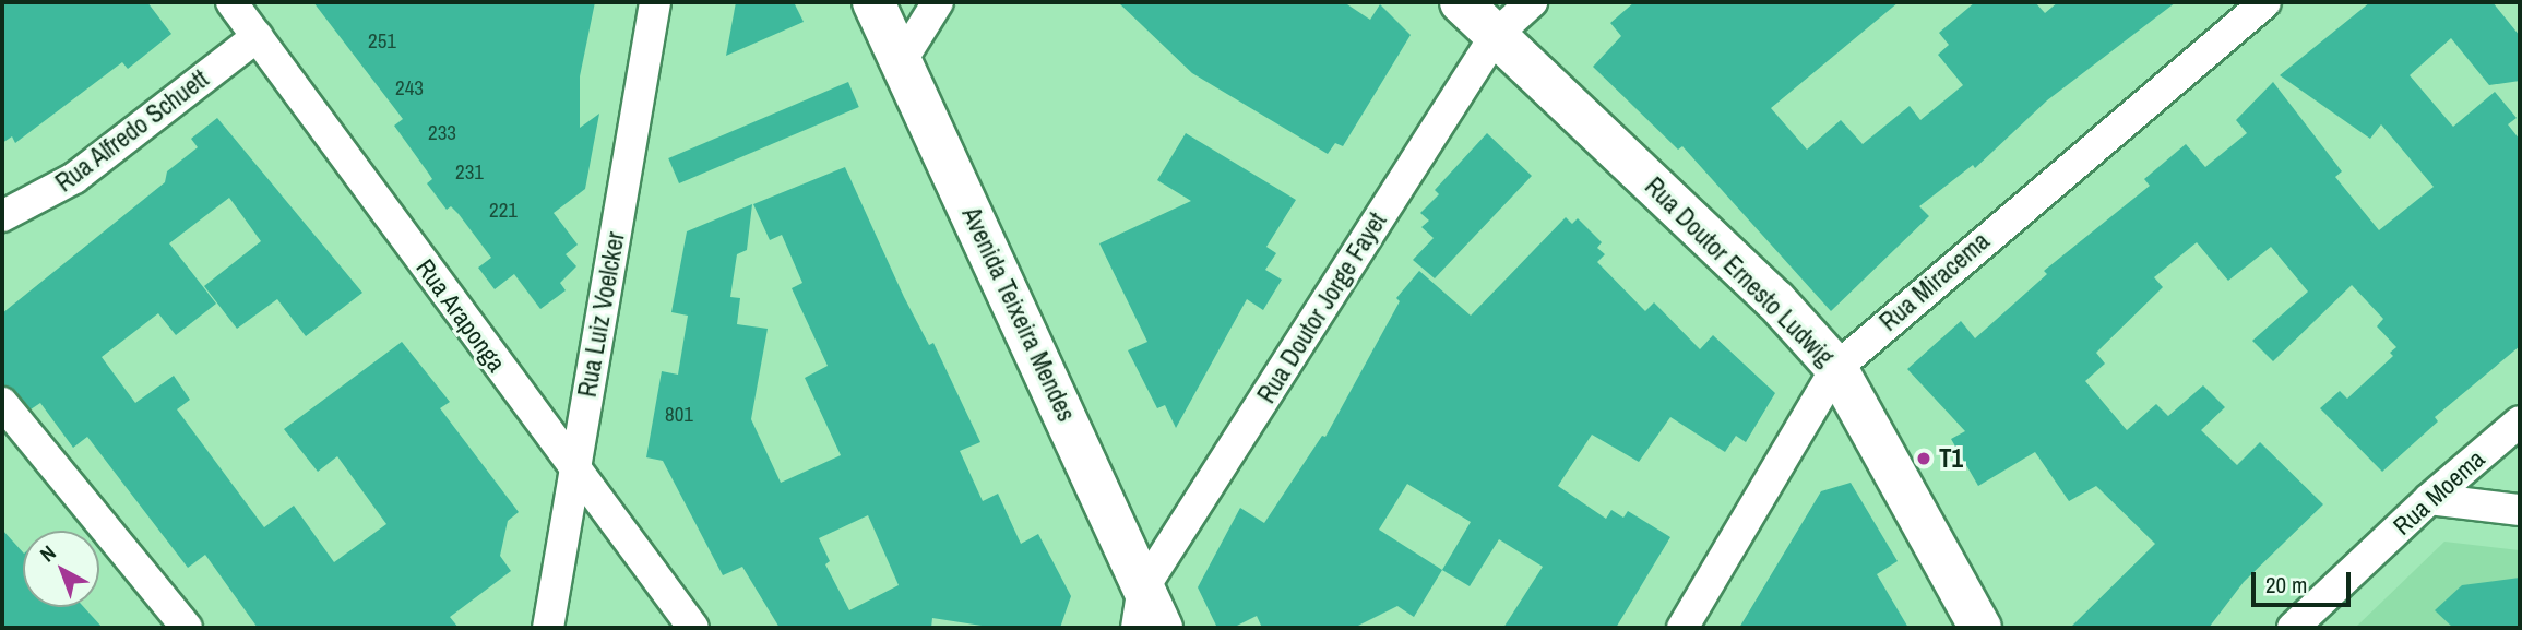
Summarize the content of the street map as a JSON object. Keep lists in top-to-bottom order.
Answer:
{
  "streets": {
    "street": [
      "Rua Alfredo Schuett",
      "Rua Doutor Ernesto Ludwig",
      "Rua Miracema",
      "Rua Doutor Jorge Fayet",
      "Rua Luiz Voelcker",
      "Avenida Teixeira Mendes",
      "Rua Araponga",
      "Rua Moema"
    ]
  },
  "crossings": [
    ["Rua Alfredo Schuett", "Rua Araponga"],
    ["Rua Doutor Ernesto Ludwig", "Rua Miracema"],
    ["Rua Doutor Ernesto Ludwig", "Rua Doutor Jorge Fayet"],
    ["Rua Doutor Jorge Fayet", "Avenida Teixeira Mendes"],
    ["Rua Luiz Voelcker", "Rua Araponga"]
  ],
  "places": ["T1"],
  "house_numbers": [
    "251",
    "243",
    "233",
    "231",
    "221",
    "801"
  ],
  "scale_bar": "20 m",
  "north": "top left"
}
